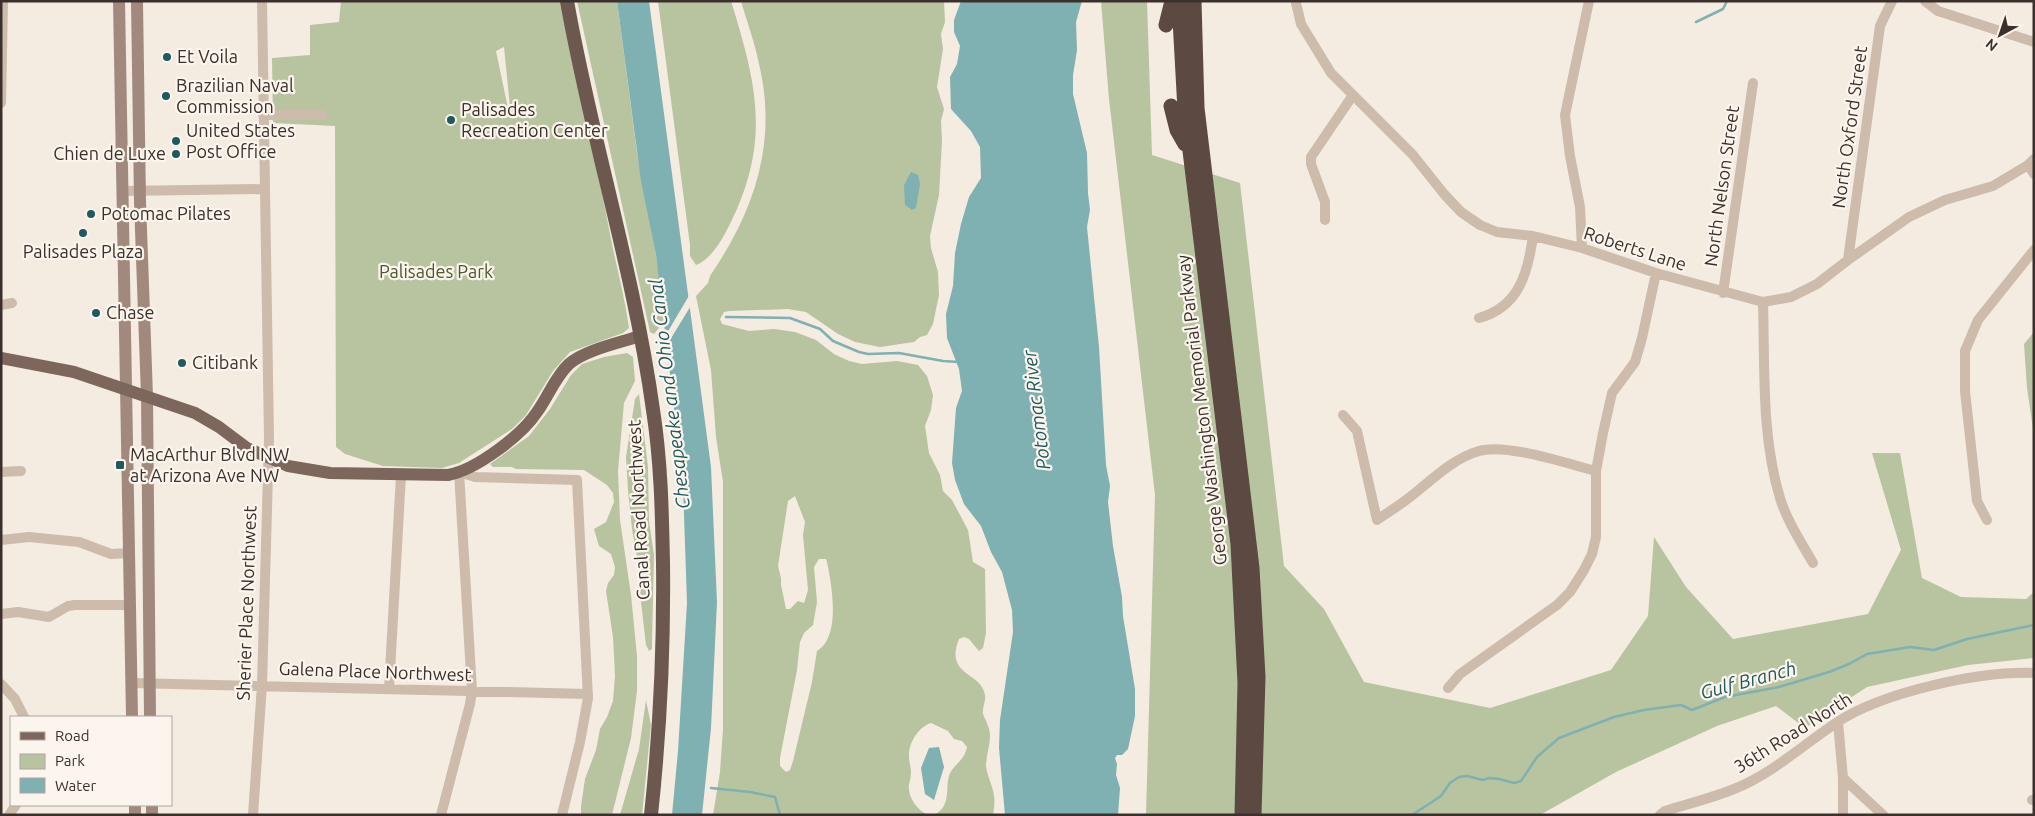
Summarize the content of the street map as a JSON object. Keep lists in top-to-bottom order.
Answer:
{
  "streets": {
    "highway": ["George Washington Memorial Parkway", "Canal Road Northwest"],
    "street": [
      "North Oxford Street",
      "North Nelson Street",
      "Roberts Lane",
      "Sherier Place Northwest",
      "Galena Place Northwest",
      "36th Road North"
    ]
  },
  "crossings": [
    ["North Oxford Street", "Roberts Lane"],
    ["North Nelson Street", "Roberts Lane"],
    ["Sherier Place Northwest", "Galena Place Northwest"]
  ],
  "water": ["Chesapeake and Ohio Canal", "Potomac River", "Gulf Branch"],
  "parks": ["Palisades Park"],
  "places": {
    "other": [
      "Et Voila",
      "Brazilian Naval Commission",
      "Palisades Recreation Center",
      "United States Post Office",
      "Chien de Luxe",
      "Potomac Pilates",
      "Palisades Plaza",
      "Chase",
      "Citibank"
    ],
    "transit": ["MacArthur Blvd NW at Arizona Ave NW"]
  },
  "legend": ["Road", "Park", "Water"],
  "north": "bottom left"
}
